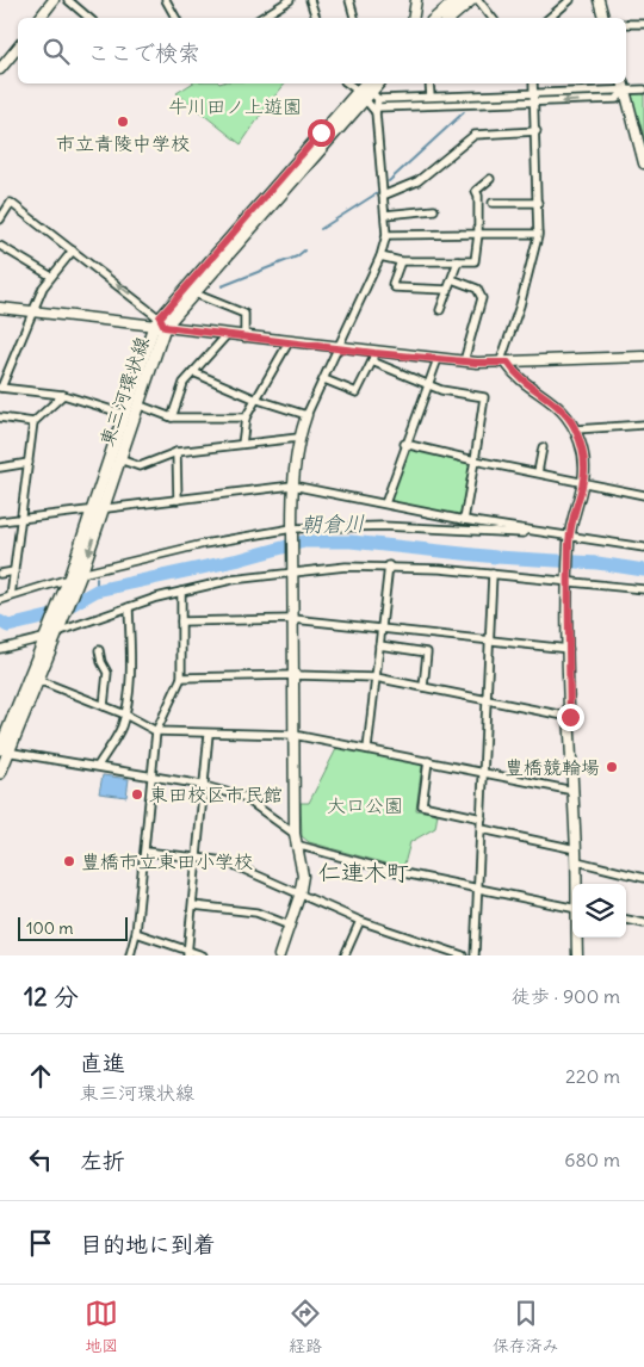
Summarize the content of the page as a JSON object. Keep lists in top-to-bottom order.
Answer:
{
  "streets": {
    "main road": ["東三河環状線"]
  },
  "districts": ["仁連木町"],
  "water": ["朝倉川"],
  "parks": ["牛川田ノ上遊園", "大口公園"],
  "places": [
    "市立青陵中学校",
    "豊橋競輪場",
    "東田校区市民館",
    "豊橋市立東田小学校"
  ],
  "scale_bar": "100 m",
  "page": {
    "search": "ここで検索",
    "scale": "100 m",
    "heading": ["12 分", "徒歩 · 900 m"],
    "list": [
      ["直進", "東三河環状線", "220 m"],
      ["左折", "680 m"],
      "目的地に到着"
    ],
    "nav": ["地図", "経路", "保存済み"]
  }
}
